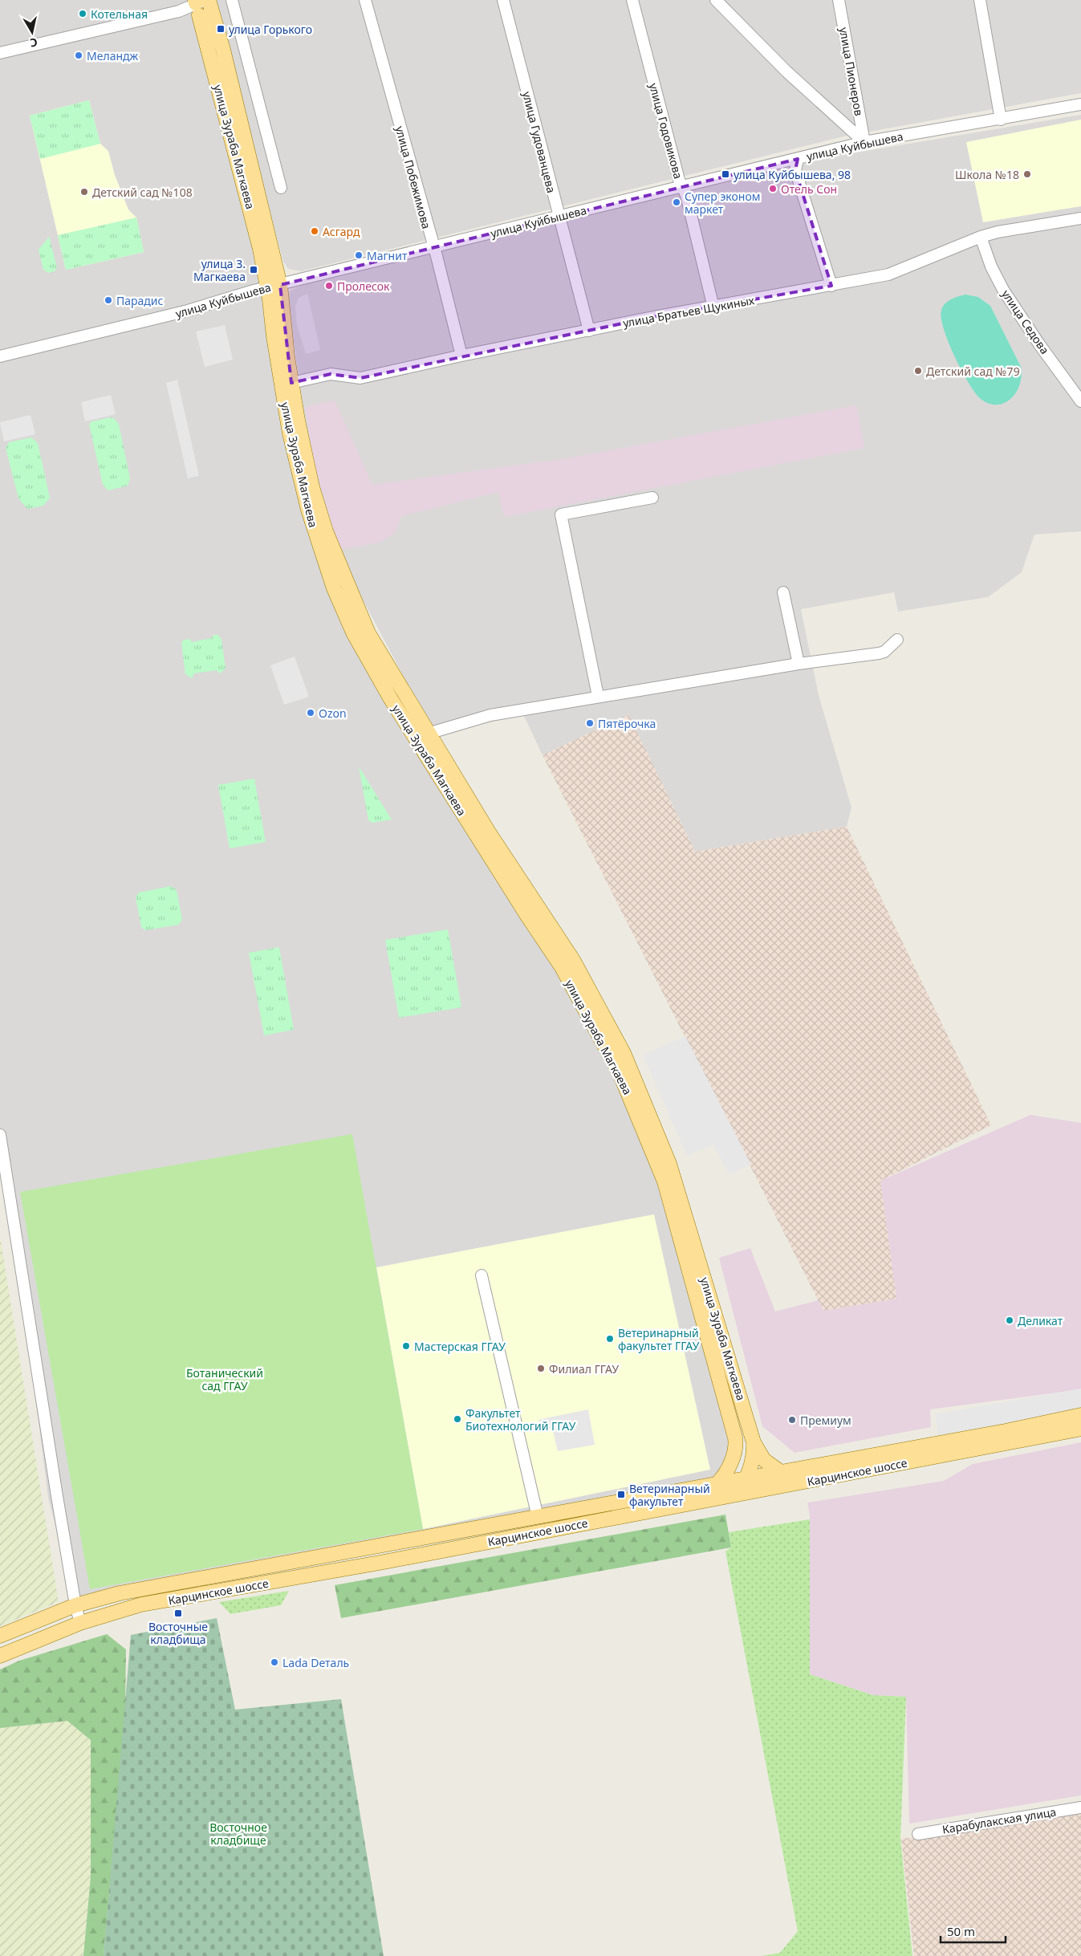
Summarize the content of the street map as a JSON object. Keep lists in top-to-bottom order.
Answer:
{
  "streets": {
    "main road": ["улица Зураба Магкаева", "Карцинское шоссе"],
    "street": [
      "улица Пионеров",
      "улица Годовикова",
      "улица Гудованцева",
      "улица Куйбышева",
      "улица Побежимова",
      "улица Братьев Щукиных",
      "улица Седова",
      "Карабулакская улица"
    ]
  },
  "crossings": [
    ["улица Пионеров", "улица Куйбышева"],
    ["улица Годовикова", "улица Куйбышева"],
    ["улица Годовикова", "улица Братьев Щукиных"],
    ["улица Гудованцева", "улица Куйбышева"],
    ["улица Гудованцева", "улица Братьев Щукиных"],
    ["улица Куйбышева", "улица Зураба Магкаева"],
    ["улица Куйбышева", "улица Побежимова"],
    ["улица Зураба Магкаева", "улица Братьев Щукиных"],
    ["улица Зураба Магкаева", "Карцинское шоссе"],
    ["улица Побежимова", "улица Братьев Щукиных"],
    ["улица Братьев Щукиных", "улица Седова"]
  ],
  "parks": ["Ботанический сад ГГАУ", "Восточное кладбище"],
  "places": {
    "other": [
      "Котельная",
      "Меландж",
      "Школа №18",
      "Отель Сон",
      "Детский сад №108",
      "Супер эконом маркет",
      "Асгард",
      "Магнит",
      "Пролесок",
      "Парадис",
      "Детский сад №79",
      "Ozon",
      "Пятёрочка",
      "Деликат",
      "Ветеринарный факультет ГГАУ",
      "Мастерская ГГАУ",
      "Филиал ГГАУ",
      "Факультет Биотехнологий ГГАУ",
      "Премиум",
      "Lada Dеталь"
    ],
    "transit": [
      "улица Горького",
      "улица Куйбышева, 98",
      "улица З. Магкаева",
      "Ветеринарный факультет",
      "Восточные кладбища"
    ]
  },
  "scale_bar": "50 m",
  "north": "bottom"
}
